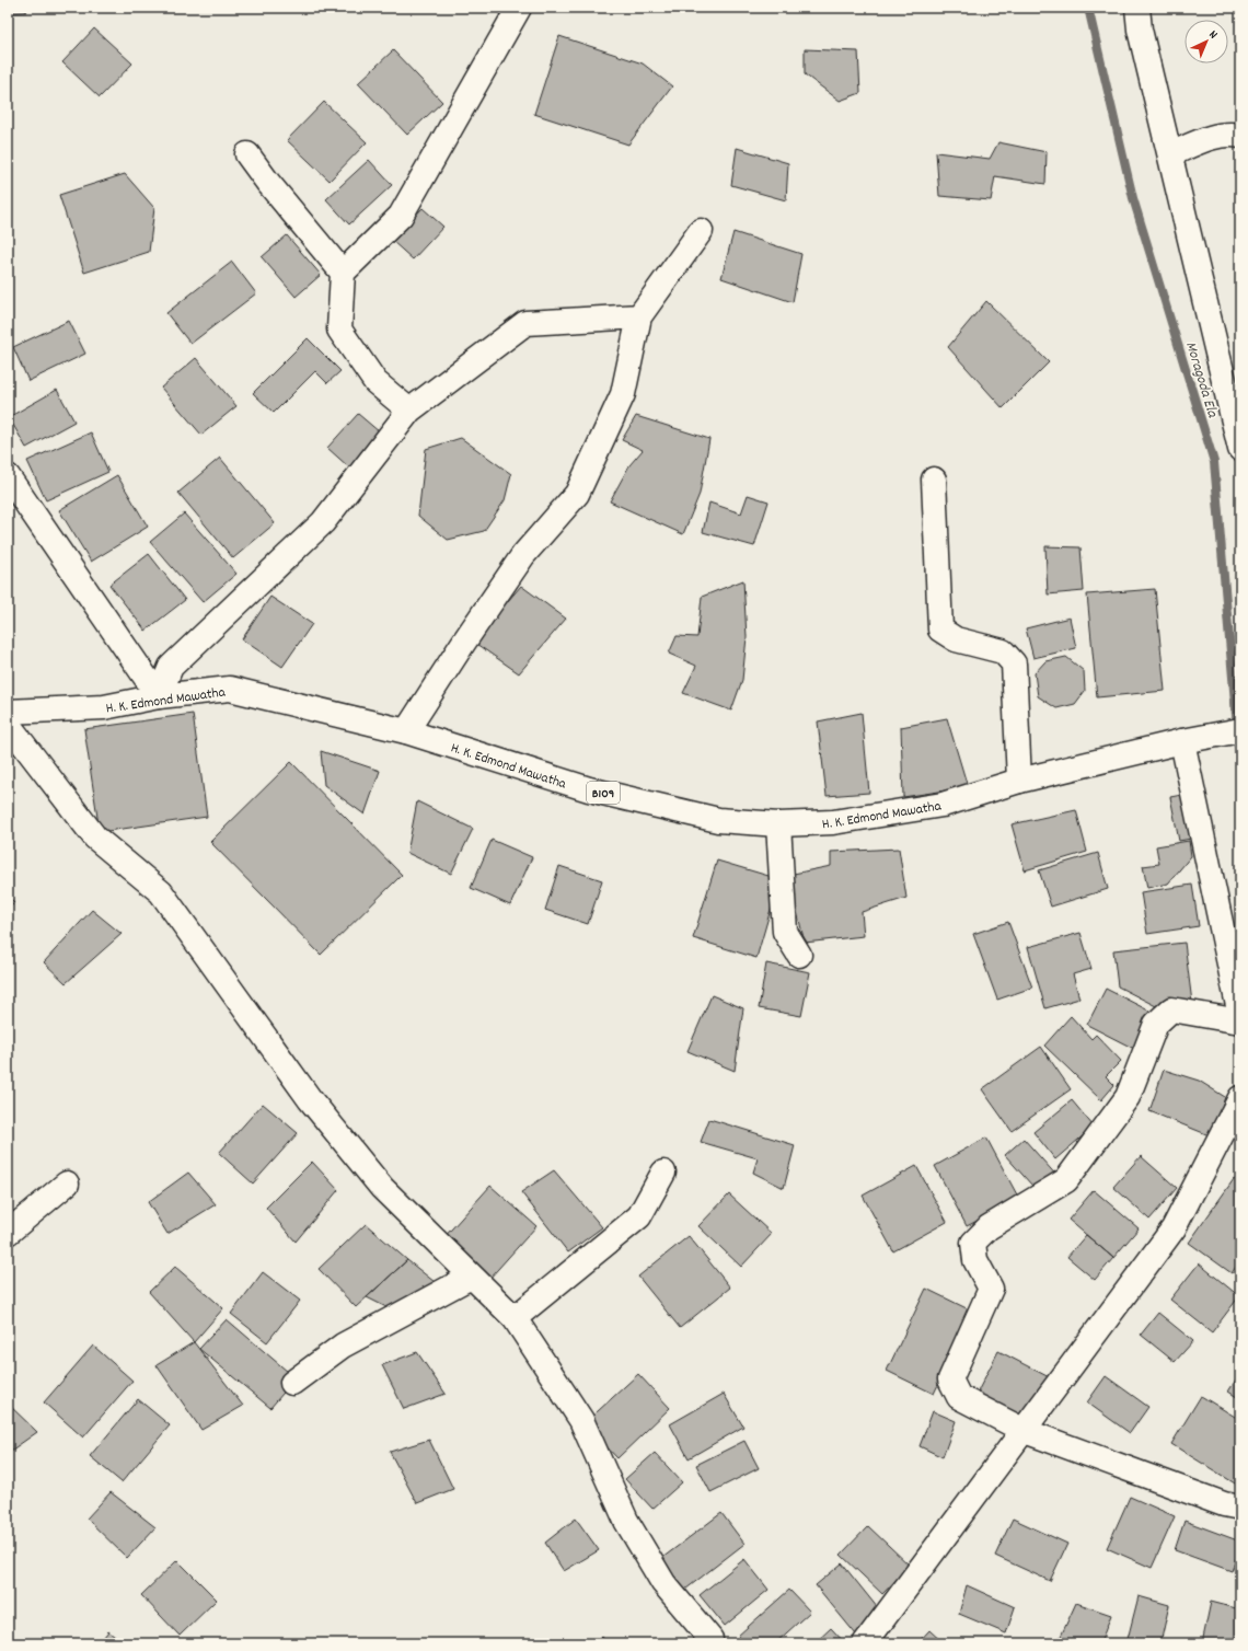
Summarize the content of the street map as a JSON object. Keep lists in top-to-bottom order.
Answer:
{
  "streets": {
    "street": ["H. K. Edmond Mawatha", "B109"]
  },
  "water": ["Moragoda Ela"],
  "north": "top right"
}
